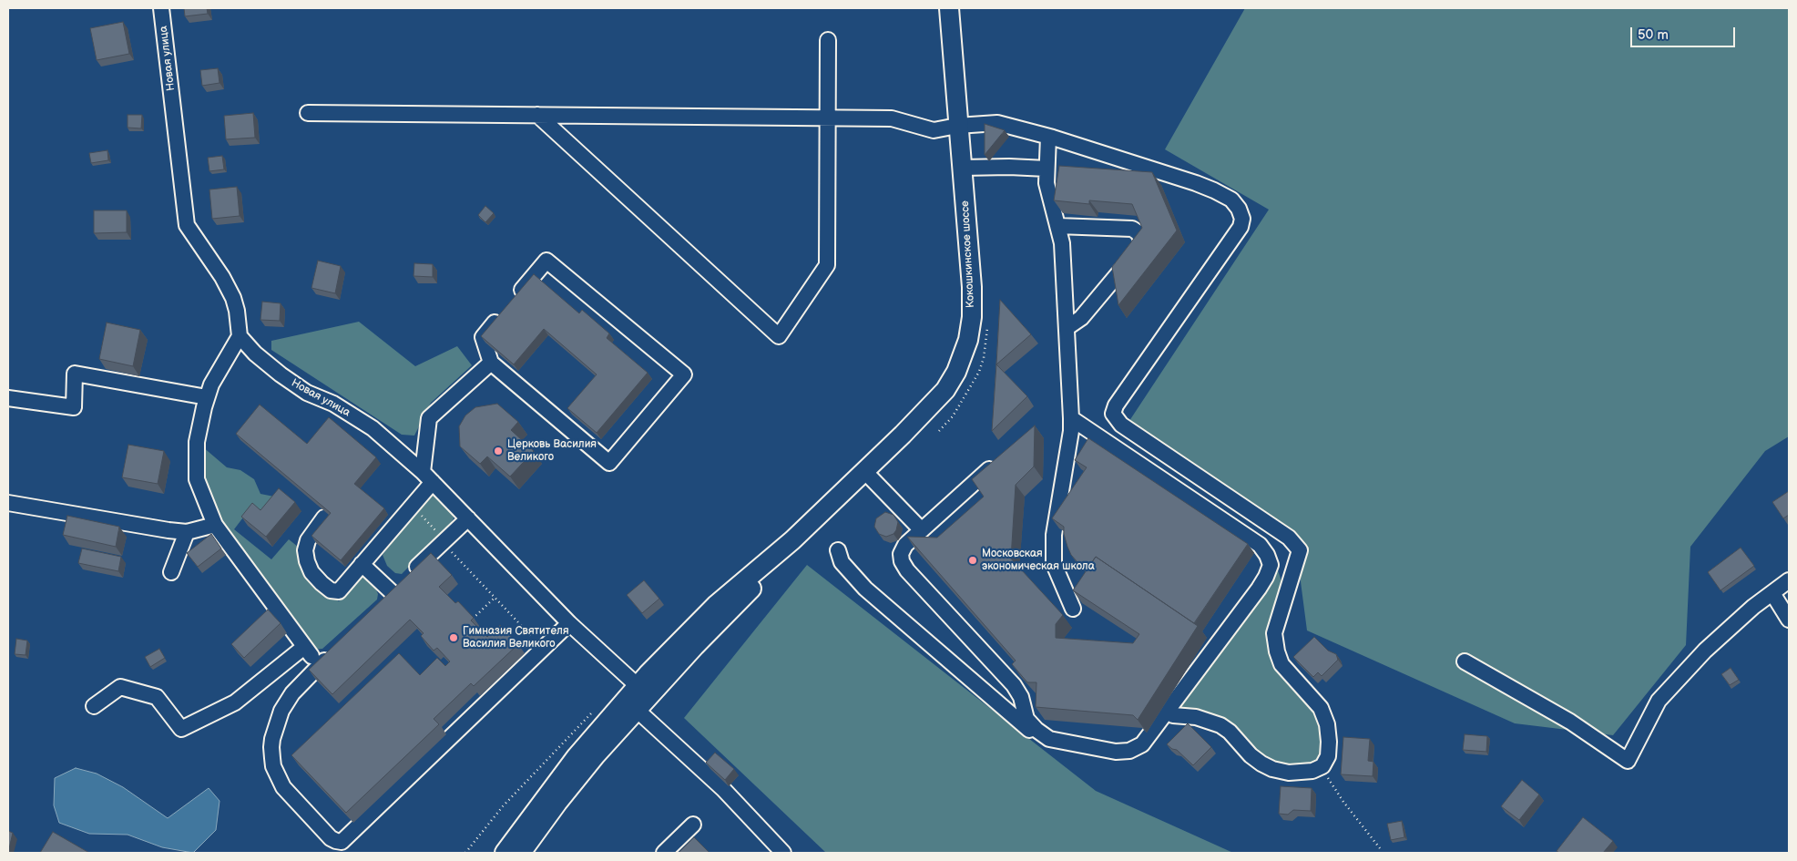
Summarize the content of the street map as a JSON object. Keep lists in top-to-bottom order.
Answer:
{
  "streets": {
    "main road": ["Кокошкинское шоссе"],
    "street": ["Новая улица"]
  },
  "crossings": [
    ["Новая улица", "Кокошкинское шоссе"]
  ],
  "places": ["Церковь Василия Великого", "Московская экономическая школа", "Гимназия Святителя Василия Великого"],
  "scale_bar": "50 m"
}
